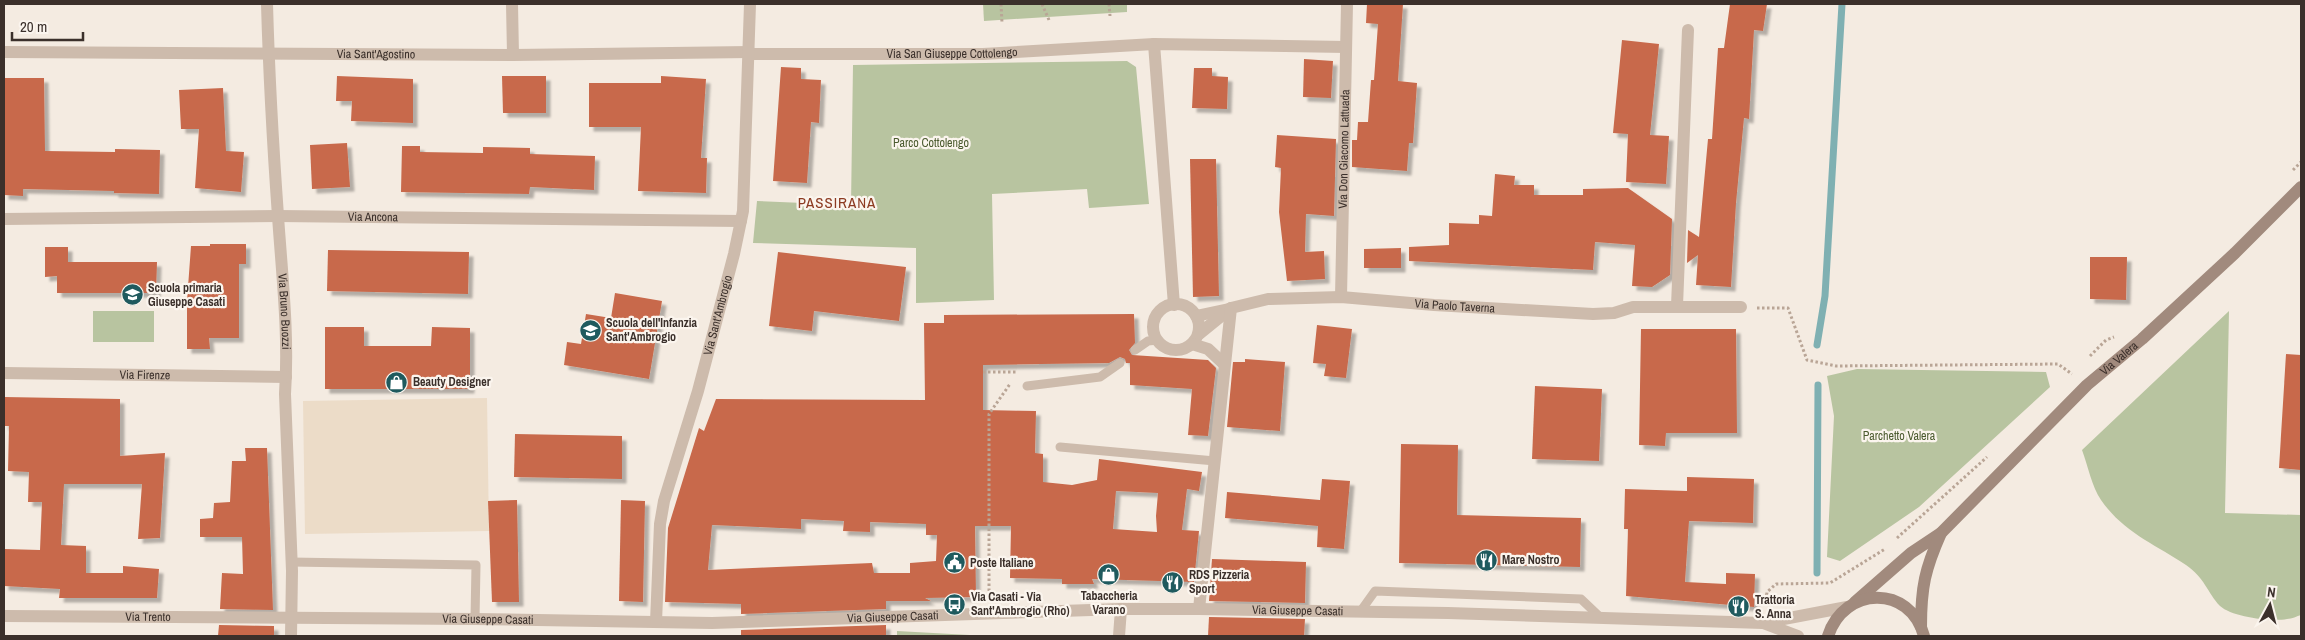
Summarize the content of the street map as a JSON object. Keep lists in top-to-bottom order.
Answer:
{
  "streets": {
    "street": [
      "Via Sant'Agostino",
      "Via San Giuseppe Cottolengo",
      "Via Don Giacomo Lattuada",
      "Via Ancona",
      "Via Paolo Taverna",
      "Via Bruno Buozzi",
      "Via Sant'Ambrogio",
      "Via Valera",
      "Via Firenze",
      "Via Giuseppe Casati",
      "Via Trento"
    ]
  },
  "crossings": [
    ["Via Sant'Agostino", "Via San Giuseppe Cottolengo"],
    ["Via Sant'Agostino", "Via Bruno Buozzi"],
    ["Via Sant'Agostino", "Via Sant'Ambrogio"],
    ["Via San Giuseppe Cottolengo", "Via Don Giacomo Lattuada"],
    ["Via San Giuseppe Cottolengo", "Via Sant'Ambrogio"],
    ["Via Don Giacomo Lattuada", "Via Paolo Taverna"],
    ["Via Ancona", "Via Bruno Buozzi"],
    ["Via Ancona", "Via Sant'Ambrogio"],
    ["Via Bruno Buozzi", "Via Firenze"],
    ["Via Bruno Buozzi", "Via Giuseppe Casati"],
    ["Via Bruno Buozzi", "Via Trento"],
    ["Via Sant'Ambrogio", "Via Giuseppe Casati"],
    ["Via Valera", "Via Giuseppe Casati"],
    ["Via Giuseppe Casati", "Via Trento"]
  ],
  "districts": ["PASSIRANA"],
  "parks": ["Parco Cottolengo", "Parchetto Valera"],
  "places": {
    "school or university": ["Scuola primaria Giuseppe Casati", "Scuola dell'Infanzia Sant'Ambrogio"],
    "shop": ["Beauty Designer", "Tabaccheria Varano"],
    "restaurant": ["Mare Nostro", "RDS Pizzeria Sport", "Trattoria S. Anna"],
    "public building": ["Poste Italiane"],
    "bus stop": ["Via Casati - Via Sant'Ambrogio (Rho)"]
  },
  "scale_bar": "20 m",
  "north": "top"
}
